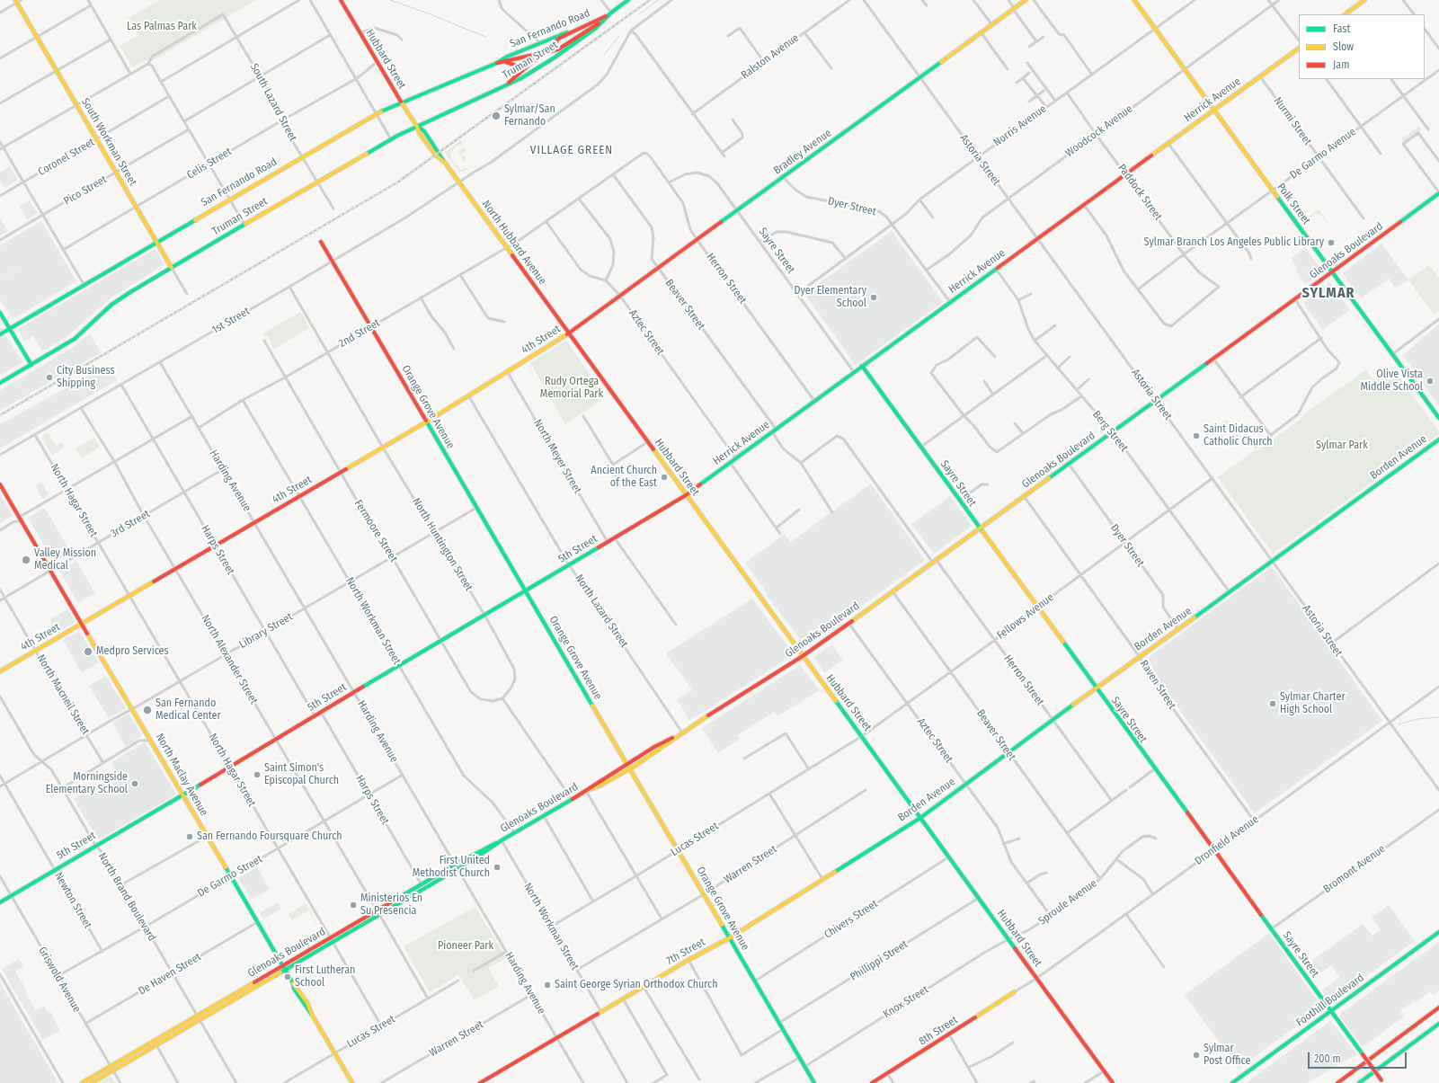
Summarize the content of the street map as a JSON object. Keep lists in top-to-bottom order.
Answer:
{
  "streets": {
    "main road": [
      "San Fernando Road",
      "Hubbard Street",
      "Truman Street",
      "Herrick Avenue",
      "South Workman Street",
      "Bradley Avenue",
      "Polk Street",
      "North Hubbard Avenue",
      "Sayre Street",
      "Glenoaks Boulevard",
      "4th Street",
      "Orange Grove Avenue",
      "Borden Avenue",
      "5th Street",
      "North Maclay Avenue",
      "7th Street",
      "Foothill Boulevard",
      "8th Street"
    ],
    "street": [
      "Ralston Avenue",
      "South Lazard Street",
      "Nurmi Street",
      "Norris Avenue",
      "Woodcock Avenue",
      "De Garmo Avenue",
      "Coronel Street",
      "Astoria Street",
      "Celis Street",
      "Pico Street",
      "Paddock Street",
      "Dyer Street",
      "Herron Street",
      "Beaver Street",
      "1st Street",
      "Aztec Street",
      "2nd Street",
      "Berg Street",
      "North Meyer Street",
      "Harding Avenue",
      "North Hagar Street",
      "3rd Street",
      "Fermoore Street",
      "North Huntington Street",
      "Harps Street",
      "North Lazard Street",
      "Fellows Avenue",
      "North Workman Street",
      "Library Street",
      "North Alexander Street",
      "Raven Street",
      "North Macneil Street",
      "Lucas Street",
      "Dronfield Avenue",
      "Warren Street",
      "Bromont Avenue",
      "De Garmo Street",
      "North Brand Boulevard",
      "Newton Street",
      "Sproule Avenue",
      "Chivers Street",
      "Phillippi Street",
      "De Haven Street",
      "Griswold Avenue",
      "Knox Street"
    ]
  },
  "crossings": [
    ["San Fernando Road", "Hubbard Street"],
    ["San Fernando Road", "Truman Street"],
    ["San Fernando Road", "South Lazard Street"],
    ["San Fernando Road", "South Workman Street"],
    ["Hubbard Street", "Truman Street"],
    ["Hubbard Street", "Herrick Avenue"],
    ["Hubbard Street", "Celis Street"],
    ["Hubbard Street", "North Hubbard Avenue"],
    ["Hubbard Street", "Glenoaks Boulevard"],
    ["Hubbard Street", "4th Street"],
    ["Hubbard Street", "Borden Avenue"],
    ["Hubbard Street", "Fellows Avenue"],
    ["Hubbard Street", "Dronfield Avenue"],
    ["Hubbard Street", "Sproule Avenue"],
    ["Hubbard Street", "Chivers Street"],
    ["Hubbard Street", "Phillippi Street"],
    ["Hubbard Street", "Knox Street"],
    ["Truman Street", "South Lazard Street"],
    ["Truman Street", "South Workman Street"],
    ["Herrick Avenue", "Nurmi Street"],
    ["Herrick Avenue", "Astoria Street"],
    ["Herrick Avenue", "Paddock Street"],
    ["Herrick Avenue", "Polk Street"],
    ["Herrick Avenue", "Dyer Street"],
    ["Herrick Avenue", "Sayre Street"],
    ["Herrick Avenue", "Herron Street"],
    ["Herrick Avenue", "Beaver Street"],
    ["Herrick Avenue", "Aztec Street"],
    ["Herrick Avenue", "Berg Street"],
    ["Herrick Avenue", "5th Street"],
    ["South Lazard Street", "Celis Street"],
    ["Nurmi Street", "De Garmo Avenue"],
    ["Norris Avenue", "Astoria Street"],
    ["Norris Avenue", "Paddock Street"],
    ["Norris Avenue", "Polk Street"],
    ["Norris Avenue", "Dyer Street"],
    ["Norris Avenue", "Sayre Street"],
    ["Woodcock Avenue", "Astoria Street"],
    ["Woodcock Avenue", "Paddock Street"],
    ["Woodcock Avenue", "Polk Street"],
    ["Woodcock Avenue", "Dyer Street"],
    ["South Workman Street", "Coronel Street"],
    ["South Workman Street", "Celis Street"],
    ["South Workman Street", "Pico Street"],
    ["Bradley Avenue", "Astoria Street"],
    ["Bradley Avenue", "Dyer Street"],
    ["Bradley Avenue", "Sayre Street"],
    ["Bradley Avenue", "Herron Street"],
    ["Bradley Avenue", "Beaver Street"],
    ["Bradley Avenue", "Aztec Street"],
    ["Bradley Avenue", "4th Street"],
    ["De Garmo Avenue", "Paddock Street"],
    ["De Garmo Avenue", "Polk Street"],
    ["Astoria Street", "Glenoaks Boulevard"],
    ["Astoria Street", "Borden Avenue"],
    ["Astoria Street", "Fellows Avenue"],
    ["Astoria Street", "Dronfield Avenue"],
    ["Polk Street", "Glenoaks Boulevard"],
    ["Dyer Street", "Glenoaks Boulevard"],
    ["Dyer Street", "Borden Avenue"],
    ["Dyer Street", "Fellows Avenue"],
    ["North Hubbard Avenue", "1st Street"],
    ["North Hubbard Avenue", "2nd Street"],
    ["North Hubbard Avenue", "4th Street"],
    ["Sayre Street", "Glenoaks Boulevard"],
    ["Sayre Street", "Herron Street"],
    ["Sayre Street", "Borden Avenue"],
    ["Sayre Street", "Fellows Avenue"],
    ["Sayre Street", "Dronfield Avenue"],
    ["Sayre Street", "Bromont Avenue"],
    ["Sayre Street", "Foothill Boulevard"],
    ["Glenoaks Boulevard", "Herron Street"],
    ["Glenoaks Boulevard", "Beaver Street"],
    ["Glenoaks Boulevard", "Aztec Street"],
    ["Glenoaks Boulevard", "Orange Grove Avenue"],
    ["Glenoaks Boulevard", "Berg Street"],
    ["Glenoaks Boulevard", "Harding Avenue"],
    ["Glenoaks Boulevard", "North Hagar Street"],
    ["Glenoaks Boulevard", "Harps Street"],
    ["Glenoaks Boulevard", "North Lazard Street"],
    ["Glenoaks Boulevard", "North Workman Street"],
    ["Glenoaks Boulevard", "North Alexander Street"],
    ["Glenoaks Boulevard", "Raven Street"],
    ["Glenoaks Boulevard", "North Maclay Avenue"],
    ["Glenoaks Boulevard", "North Brand Boulevard"],
    ["Glenoaks Boulevard", "Griswold Avenue"],
    ["Herron Street", "Beaver Street"],
    ["Herron Street", "Borden Avenue"],
    ["Herron Street", "Fellows Avenue"],
    ["Beaver Street", "Borden Avenue"],
    ["Beaver Street", "Fellows Avenue"],
    ["Beaver Street", "Sproule Avenue"],
    ["1st Street", "Orange Grove Avenue"],
    ["1st Street", "Harding Avenue"],
    ["1st Street", "North Hagar Street"],
    ["1st Street", "North Huntington Street"],
    ["1st Street", "Harps Street"],
    ["1st Street", "North Alexander Street"],
    ["Aztec Street", "Borden Avenue"],
    ["Aztec Street", "Fellows Avenue"],
    ["Aztec Street", "Sproule Avenue"],
    ["2nd Street", "Orange Grove Avenue"],
    ["2nd Street", "Harding Avenue"],
    ["2nd Street", "Fermoore Street"],
    ["2nd Street", "North Huntington Street"],
    ["2nd Street", "North Workman Street"],
    ["4th Street", "Orange Grove Avenue"],
    ["4th Street", "North Meyer Street"],
    ["4th Street", "Harding Avenue"],
    ["4th Street", "North Hagar Street"],
    ["4th Street", "Fermoore Street"],
    ["4th Street", "North Huntington Street"],
    ["4th Street", "Harps Street"],
    ["4th Street", "North Lazard Street"],
    ["4th Street", "North Workman Street"],
    ["4th Street", "North Alexander Street"],
    ["4th Street", "North Macneil Street"],
    ["4th Street", "North Maclay Avenue"],
    ["Orange Grove Avenue", "5th Street"],
    ["Orange Grove Avenue", "Library Street"],
    ["Orange Grove Avenue", "Lucas Street"],
    ["Orange Grove Avenue", "Warren Street"],
    ["Orange Grove Avenue", "Chivers Street"],
    ["Orange Grove Avenue", "7th Street"],
    ["Orange Grove Avenue", "Phillippi Street"],
    ["Orange Grove Avenue", "Knox Street"],
    ["Berg Street", "Borden Avenue"],
    ["Berg Street", "Fellows Avenue"],
    ["North Meyer Street", "5th Street"],
    ["Borden Avenue", "Raven Street"],
    ["Borden Avenue", "7th Street"],
    ["Harding Avenue", "3rd Street"],
    ["Harding Avenue", "5th Street"],
    ["Harding Avenue", "Library Street"],
    ["Harding Avenue", "Warren Street"],
    ["Harding Avenue", "De Garmo Street"],
    ["Harding Avenue", "7th Street"],
    ["North Hagar Street", "3rd Street"],
    ["North Hagar Street", "5th Street"],
    ["North Hagar Street", "Library Street"],
    ["North Hagar Street", "Lucas Street"],
    ["North Hagar Street", "De Garmo Street"],
    ["3rd Street", "Harps Street"],
    ["3rd Street", "North Alexander Street"],
    ["3rd Street", "North Macneil Street"],
    ["3rd Street", "North Maclay Avenue"],
    ["Fermoore Street", "North Huntington Street"],
    ["Fermoore Street", "5th Street"],
    ["Fermoore Street", "Library Street"],
    ["North Huntington Street", "5th Street"],
    ["North Huntington Street", "Library Street"],
    ["5th Street", "Harps Street"],
    ["5th Street", "North Lazard Street"],
    ["5th Street", "North Workman Street"],
    ["5th Street", "North Alexander Street"],
    ["5th Street", "North Maclay Avenue"],
    ["5th Street", "North Brand Boulevard"],
    ["5th Street", "Newton Street"],
    ["5th Street", "Griswold Avenue"],
    ["Harps Street", "Library Street"],
    ["Harps Street", "De Garmo Street"],
    ["Fellows Avenue", "Raven Street"],
    ["Fellows Avenue", "Lucas Street"],
    ["North Workman Street", "Library Street"],
    ["North Workman Street", "Lucas Street"],
    ["North Workman Street", "Warren Street"],
    ["North Workman Street", "7th Street"],
    ["Library Street", "North Alexander Street"],
    ["Library Street", "North Macneil Street"],
    ["Library Street", "North Maclay Avenue"],
    ["Library Street", "North Brand Boulevard"],
    ["Library Street", "Newton Street"],
    ["North Alexander Street", "Lucas Street"],
    ["North Alexander Street", "De Garmo Street"],
    ["Raven Street", "Dronfield Avenue"],
    ["North Maclay Avenue", "Lucas Street"],
    ["North Maclay Avenue", "De Garmo Street"],
    ["Dronfield Avenue", "8th Street"],
    ["De Garmo Street", "North Brand Boulevard"],
    ["De Garmo Street", "Newton Street"],
    ["De Garmo Street", "Griswold Avenue"],
    ["North Brand Boulevard", "De Haven Street"],
    ["Sproule Avenue", "Knox Street"],
    ["De Haven Street", "Griswold Avenue"]
  ],
  "districts": ["VILLAGE GREEN", "SYLMAR"],
  "parks": [
    "Las Palmas Park",
    "Rudy Ortega Memorial Park",
    "Sylmar Park",
    "Pioneer Park"
  ],
  "places": [
    "Sylmar/San Fernando",
    "Sylmar Branch Los Angeles Public Library",
    "Dyer Elementary School",
    "City Business Shipping",
    "Olive Vista Middle School",
    "Saint Didacus Catholic Church",
    "Ancient Church of the East",
    "Valley Mission Medical",
    "Medpro Services",
    "Sylmar Charter High School",
    "San Fernando Medical Center",
    "Saint Simon's Episcopal Church",
    "Morningside Elementary School",
    "San Fernando Foursquare Church",
    "First United Methodist Church",
    "Ministerios En Su Presencia",
    "First Lutheran School",
    "Saint George Syrian Orthodox Church",
    "Sylmar Post Office"
  ],
  "legend": ["Fast", "Slow", "Jam"],
  "scale_bar": "200 m"
}
